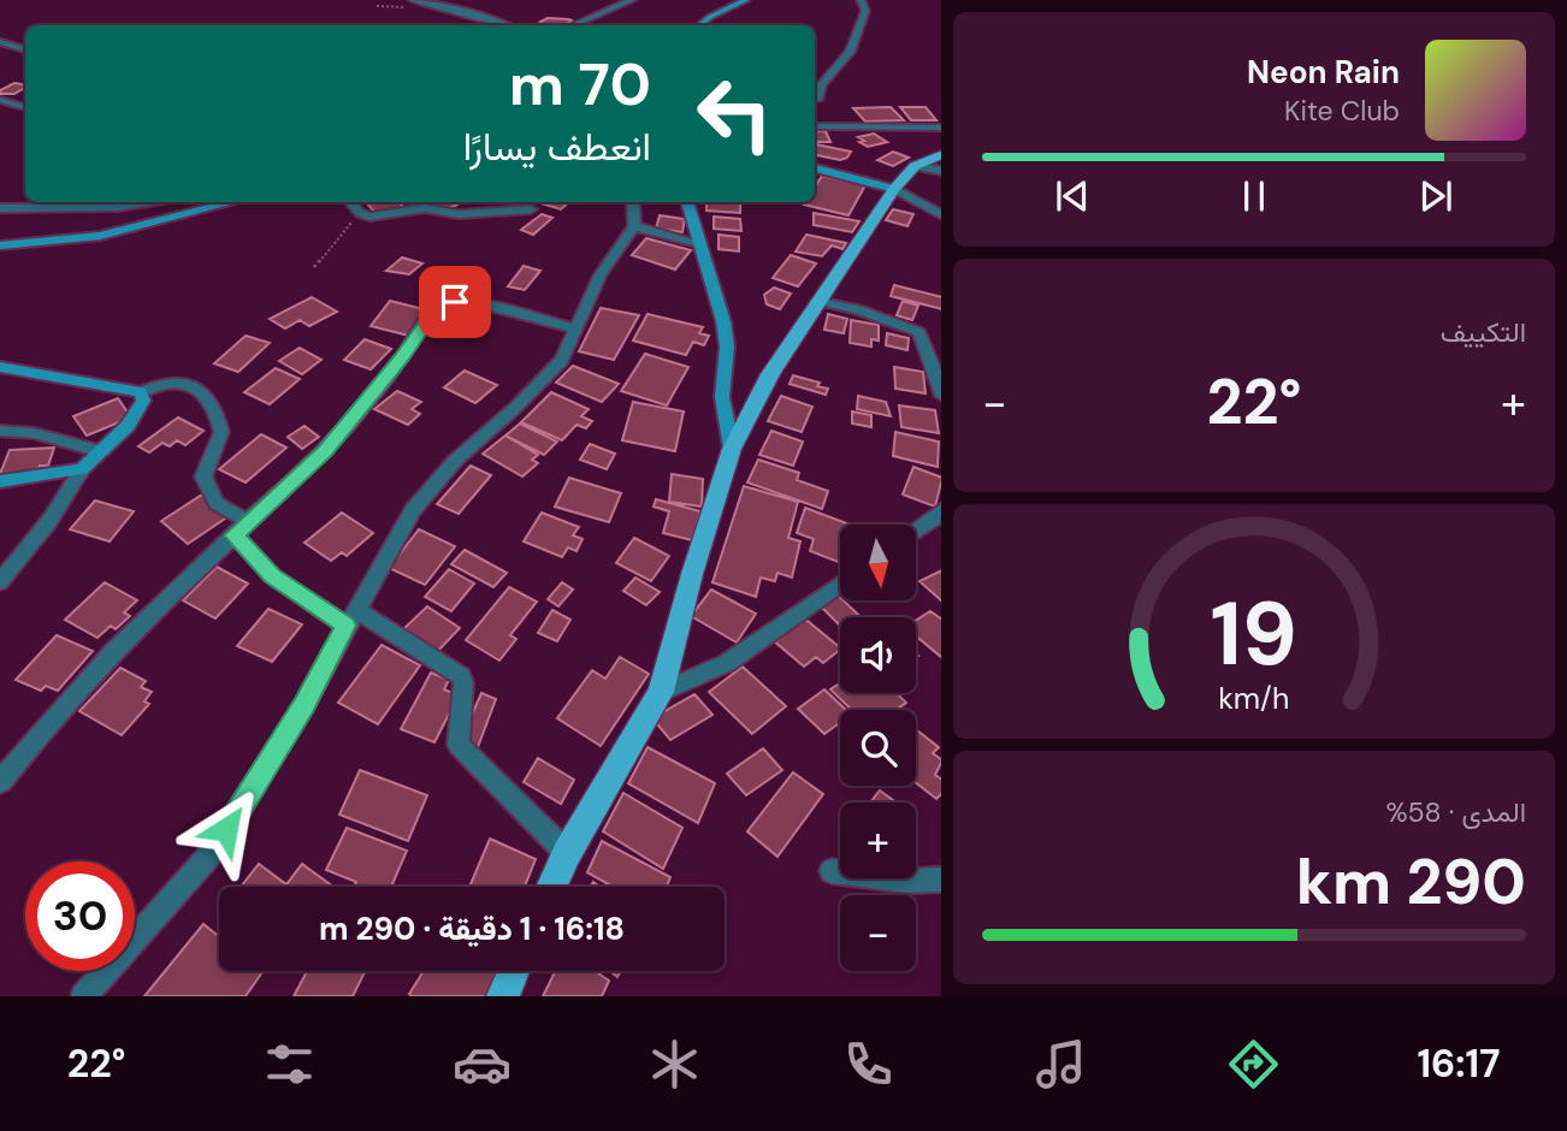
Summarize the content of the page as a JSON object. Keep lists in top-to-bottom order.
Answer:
{
  "north": "bottom",
  "page": {
    "turn": ["70 m", "انعطف يسارًا"],
    "song": ["Neon Rain", "Kite Club"],
    "tile": [
      "التكييف",
      ["المدى · 58%", "290 km"]
    ],
    "heat": ["−", "22°", "+"],
    "map_buttons": ["+", "−"],
    "limit": "30",
    "trip": "16:18 · 1 دقيقة · 290 m",
    "tabs": ["16:17", "22°"],
    "gauge": ["19", "km/h"]
  }
}
